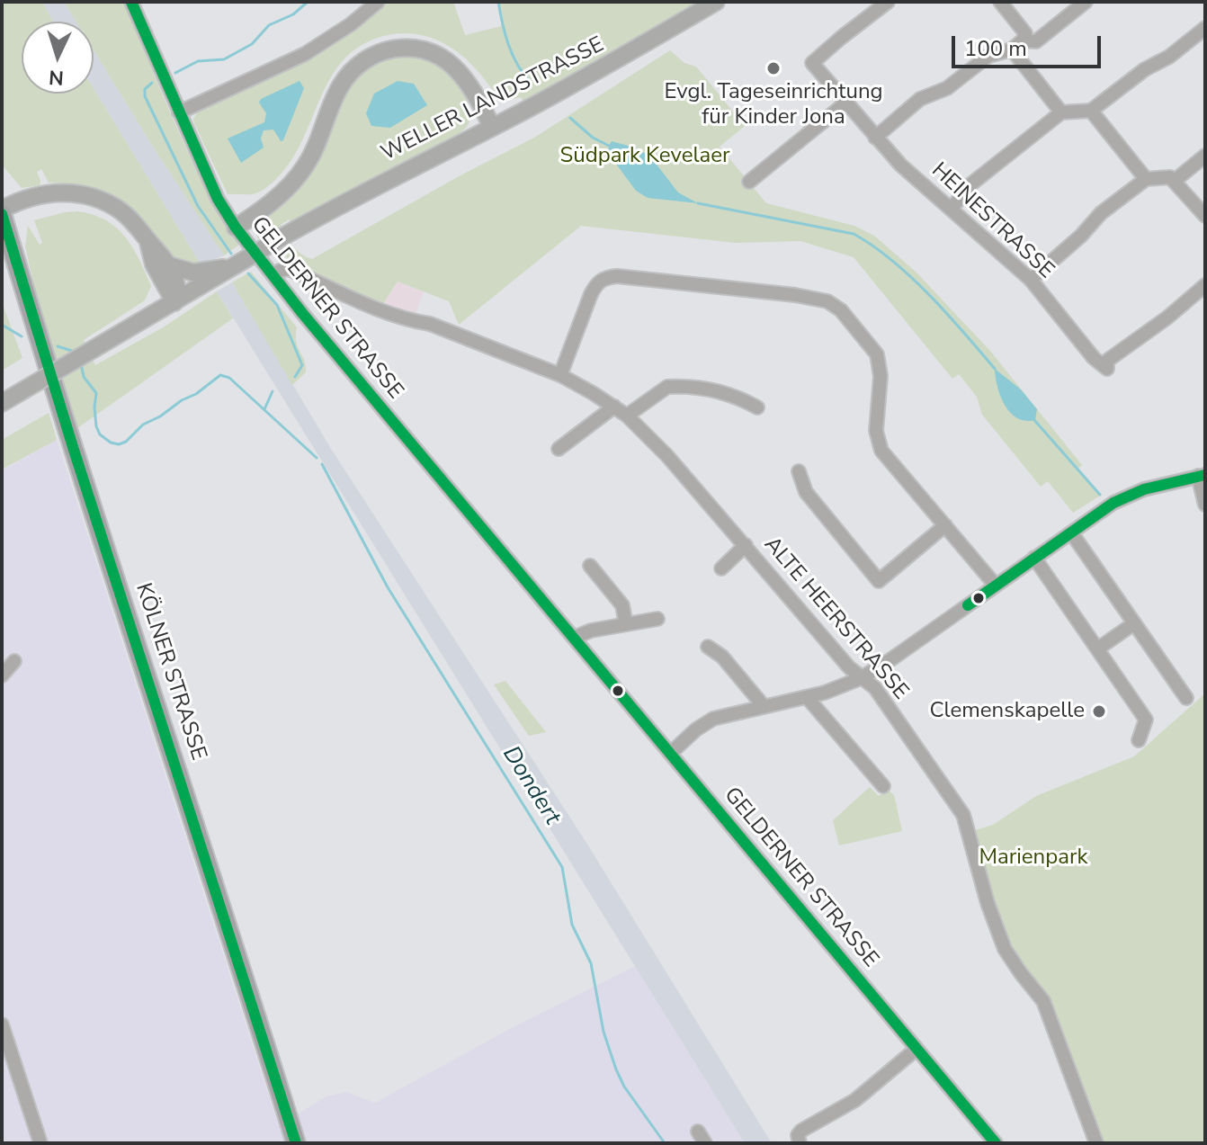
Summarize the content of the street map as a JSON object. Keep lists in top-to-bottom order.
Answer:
{
  "streets": {
    "main road": ["WELLER LANDSTRASSE", "KÖLNER STRASSE"],
    "street": ["HEINESTRASSE", "GELDERNER STRASSE", "ALTE HEERSTRASSE"]
  },
  "crossings": [
    ["GELDERNER STRASSE", "ALTE HEERSTRASSE"]
  ],
  "water": ["Dondert"],
  "parks": ["Südpark Kevelaer", "Marienpark"],
  "places": ["Evgl. Tageseinrichtung für Kinder Jona", "Clemenskapelle"],
  "scale_bar": "100 m",
  "north": "bottom"
}
